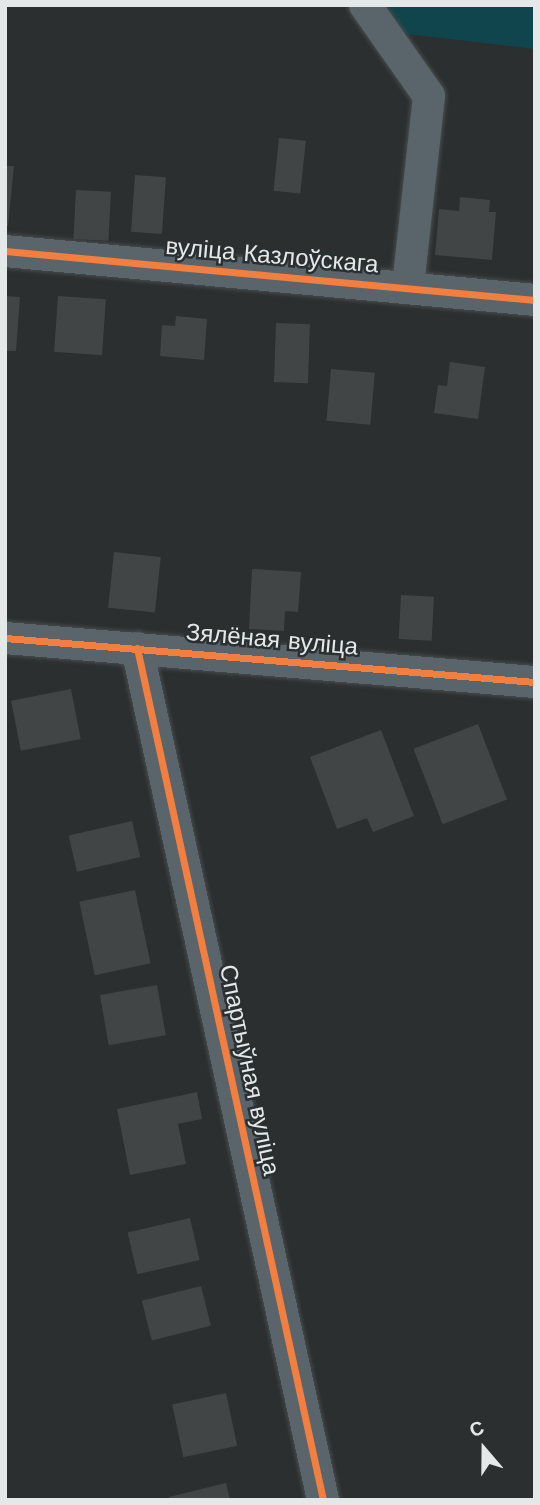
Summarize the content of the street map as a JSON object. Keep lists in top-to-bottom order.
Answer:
{
  "streets": {
    "street": ["вуліца Казлоўскага", "Зялёная вуліца", "Спартыўная вуліца"]
  },
  "crossings": [
    ["Зялёная вуліца", "Спартыўная вуліца"]
  ],
  "north": "top"
}
